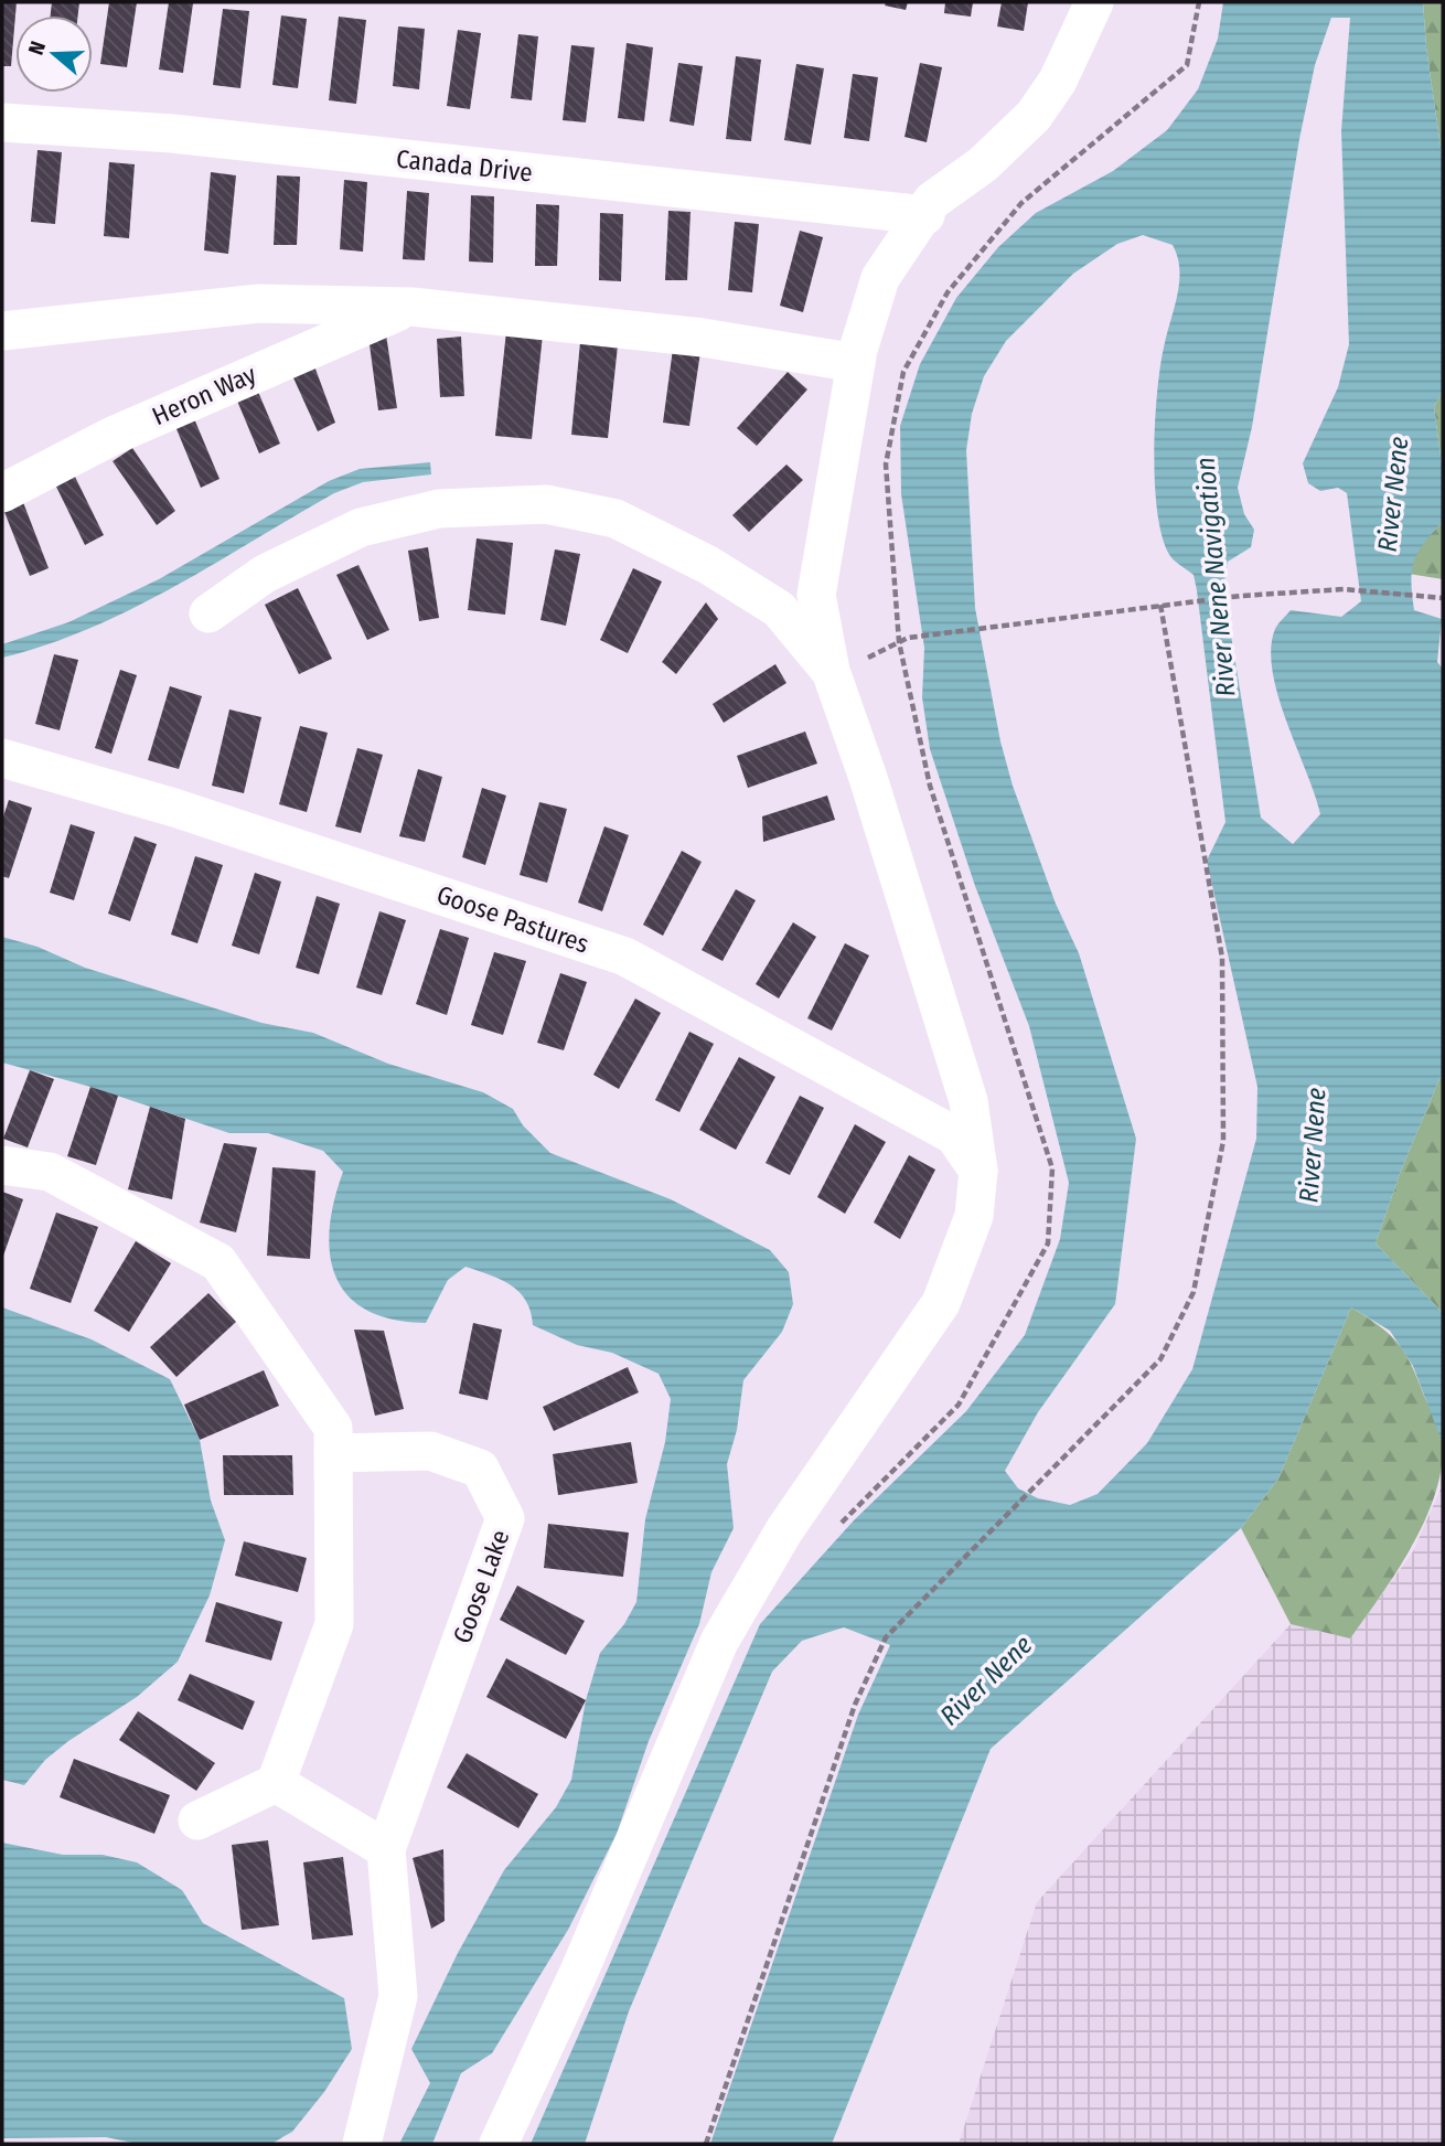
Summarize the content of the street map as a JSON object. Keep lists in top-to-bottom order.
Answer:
{
  "streets": {
    "street": [
      "Canada Drive",
      "Heron Way",
      "Goose Pastures",
      "Goose Lake"
    ]
  },
  "water": ["River Nene", "River Nene Navigation"],
  "north": "left"
}
